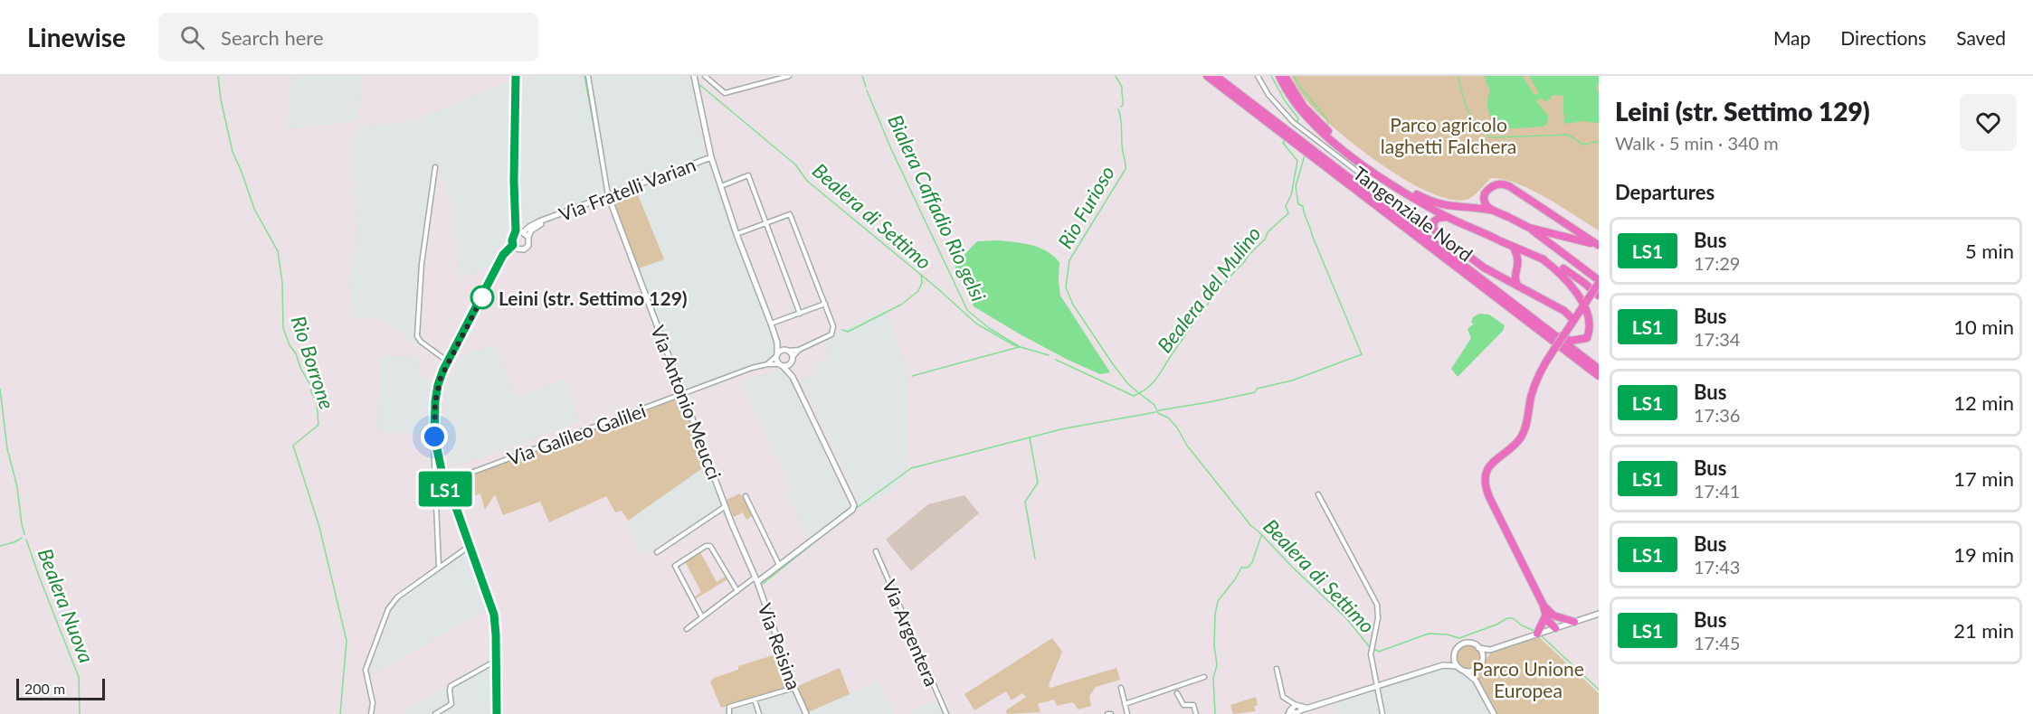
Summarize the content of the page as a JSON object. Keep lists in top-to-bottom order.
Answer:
{
  "streets": {
    "highway": ["Tangenziale Nord"],
    "street": [
      "Via Fratelli Varian",
      "Via Antonio Meucci",
      "Via Galileo Galilei",
      "Via Argentera",
      "Via Reisina"
    ]
  },
  "crossings": [
    ["Via Fratelli Varian", "Via Antonio Meucci"],
    ["Via Antonio Meucci", "Via Galileo Galilei"],
    ["Via Antonio Meucci", "Via Reisina"]
  ],
  "water": [
    "Rio Furioso",
    "Bialera Caffadio Rio gelsi",
    "Bealera di Settimo",
    "Bealera del Mulino",
    "Rio Borrone",
    "Bealera Nuova"
  ],
  "parks": ["Parco agricolo laghetti Falchera", "Parco Unione Europea"],
  "places": ["Leini (str. Settimo 129)"],
  "lines": ["bus line LS1"],
  "scale_bar": "200 m",
  "page": {
    "header": "Linewise",
    "search": "Search here",
    "nav": ["Map", "Directions", "Saved"],
    "on_map": "LS1",
    "heading": [
      ["Leini (str. Settimo 129)", "Walk · 5 min · 340 m"],
      "Departures"
    ],
    "list": [
      {
        "mark": "LS1",
        "name": "Bus",
        "note": "17:29",
        "value": "5 min"
      },
      {
        "mark": "LS1",
        "name": "Bus",
        "note": "17:34",
        "value": "10 min"
      },
      {
        "mark": "LS1",
        "name": "Bus",
        "note": "17:36",
        "value": "12 min"
      },
      {
        "mark": "LS1",
        "name": "Bus",
        "note": "17:41",
        "value": "17 min"
      },
      {
        "mark": "LS1",
        "name": "Bus",
        "note": "17:43",
        "value": "19 min"
      },
      {
        "mark": "LS1",
        "name": "Bus",
        "note": "17:45",
        "value": "21 min"
      }
    ],
    "scale": "200 m"
  }
}
